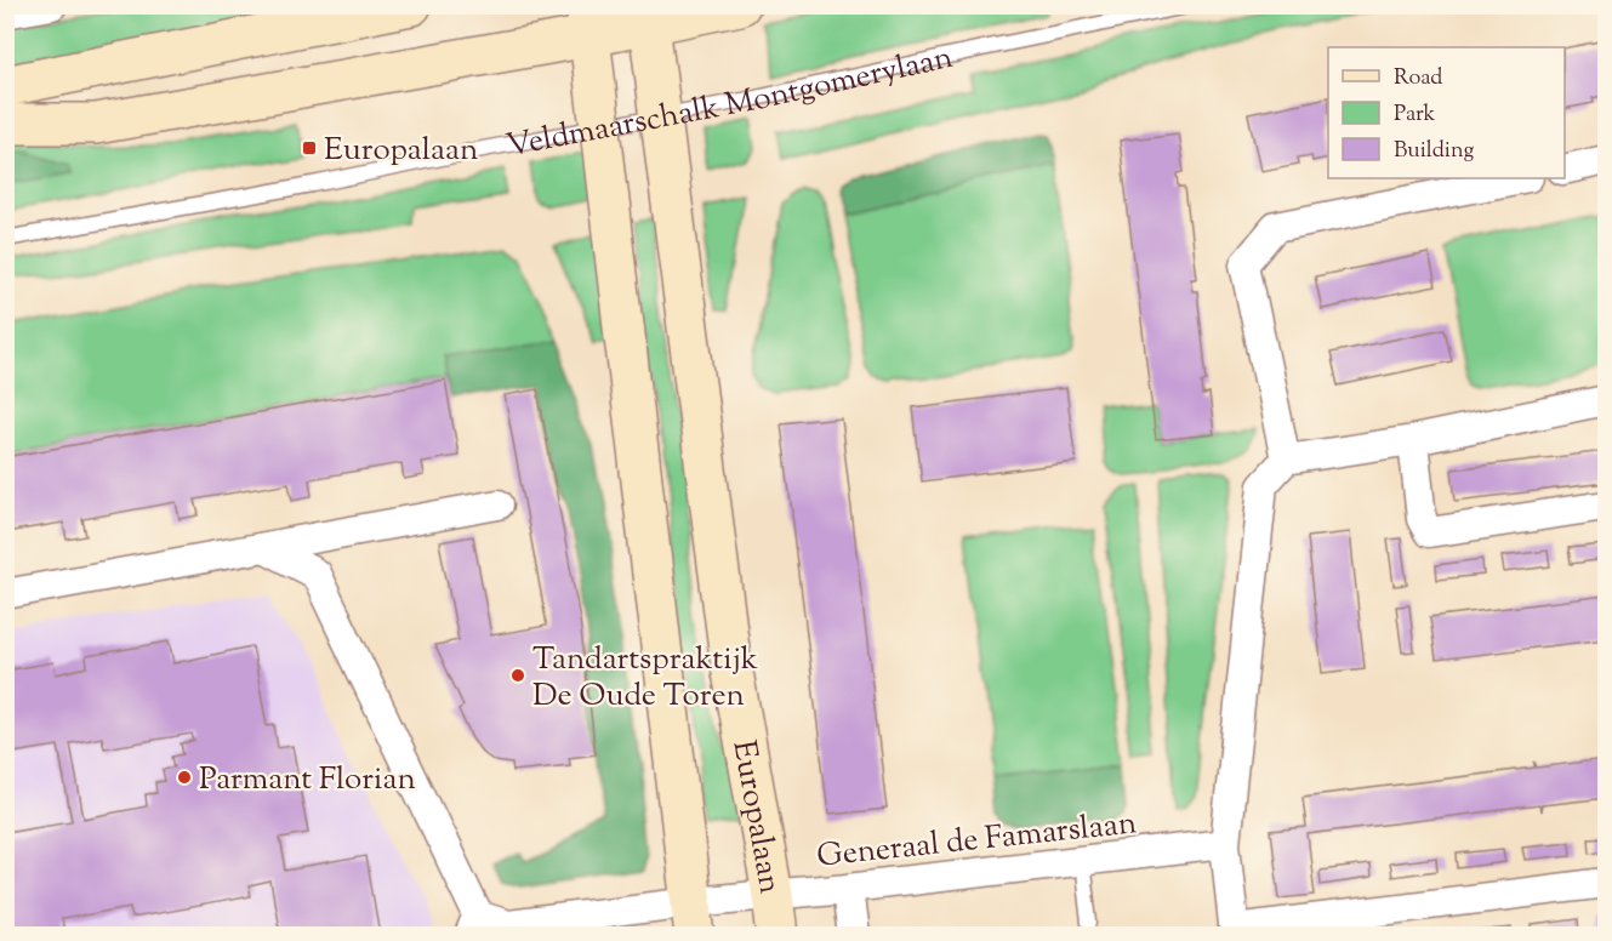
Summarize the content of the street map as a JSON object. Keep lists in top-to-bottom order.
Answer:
{
  "streets": {
    "main road": ["Europalaan"],
    "street": ["Generaal de Famarslaan"],
    "lane": ["Veldmaarschalk Montgomerylaan"]
  },
  "crossings": [
    ["Veldmaarschalk Montgomerylaan", "Europalaan"],
    ["Europalaan", "Generaal de Famarslaan"]
  ],
  "places": {
    "transit": ["Europalaan"],
    "other": ["Tandartspraktijk De Oude Toren", "Parmant Florian"]
  },
  "legend": ["Road", "Park", "Building"]
}
